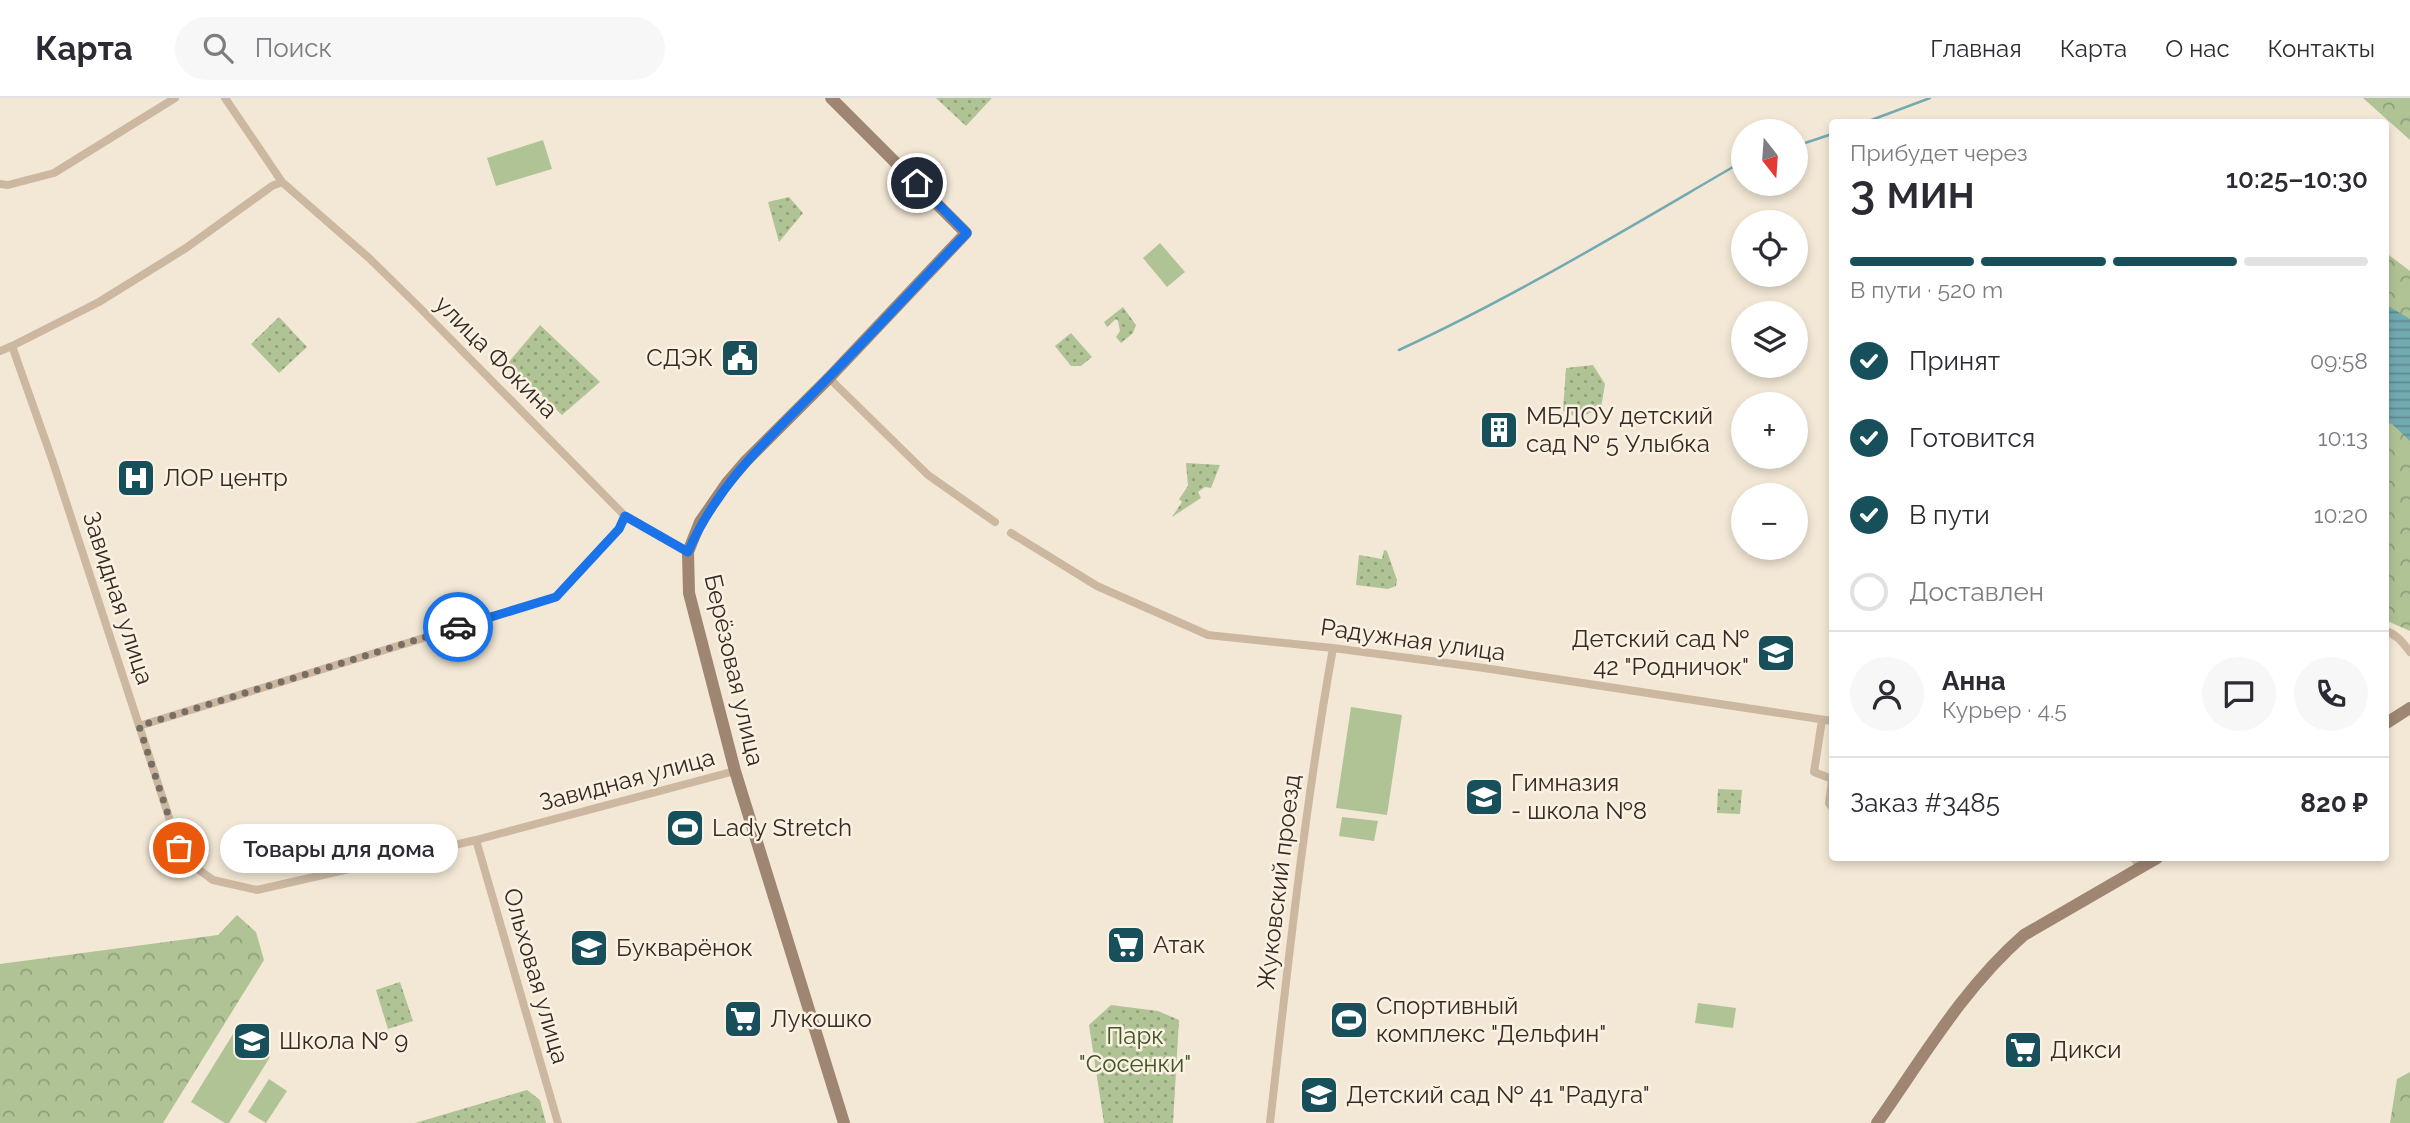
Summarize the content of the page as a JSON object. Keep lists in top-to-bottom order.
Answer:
{
  "streets": {
    "street": [
      "улица Фокина",
      "Завидная улица",
      "Радужная улица",
      "Берёзовая улица",
      "Жуковский проезд",
      "Ольховая улица"
    ]
  },
  "crossings": [
    ["улица Фокина", "Берёзовая улица"],
    ["Завидная улица", "Берёзовая улица"],
    ["Завидная улица", "Ольховая улица"],
    ["Радужная улица", "Жуковский проезд"]
  ],
  "parks": ["Парк \"Сосенки\""],
  "places": {
    "public building": ["СДЭК"],
    "building": ["МБДОУ детский сад № 5 Улыбка"],
    "hospital": ["ЛОР центр"],
    "school or university": [
      "Детский сад № 42 \"Родничок\"",
      "Гимназия - школа №8",
      "Букварёнок",
      "Школа № 9",
      "Детский сад № 41 \"Радуга\""
    ],
    "sports": ["Lady Stretch", "Спортивный комплекс \"Дельфин\""],
    "other": ["Товары для дома"],
    "supermarket": ["Атак", "Лукошко", "Дикси"]
  },
  "north": "bottom",
  "page": {
    "header": "Карта",
    "search": "Поиск",
    "nav": [
      "Главная",
      "Карта",
      "О нас",
      "Контакты"
    ],
    "map_buttons": ["+", "−"],
    "heading": ["3 мин", "Прибудет через", "10:25–10:30"],
    "panel": [
      "Анна",
      "Курьер · 4.5",
      "Заказ #3485",
      "820 ₽"
    ],
    "bar": "В пути · 520 m",
    "list": [
      ["Принят", "09:58"],
      ["Готовится", "10:13"],
      ["В пути", "10:20"],
      "Доставлен"
    ],
    "bubble": "Товары для дома"
  }
}
